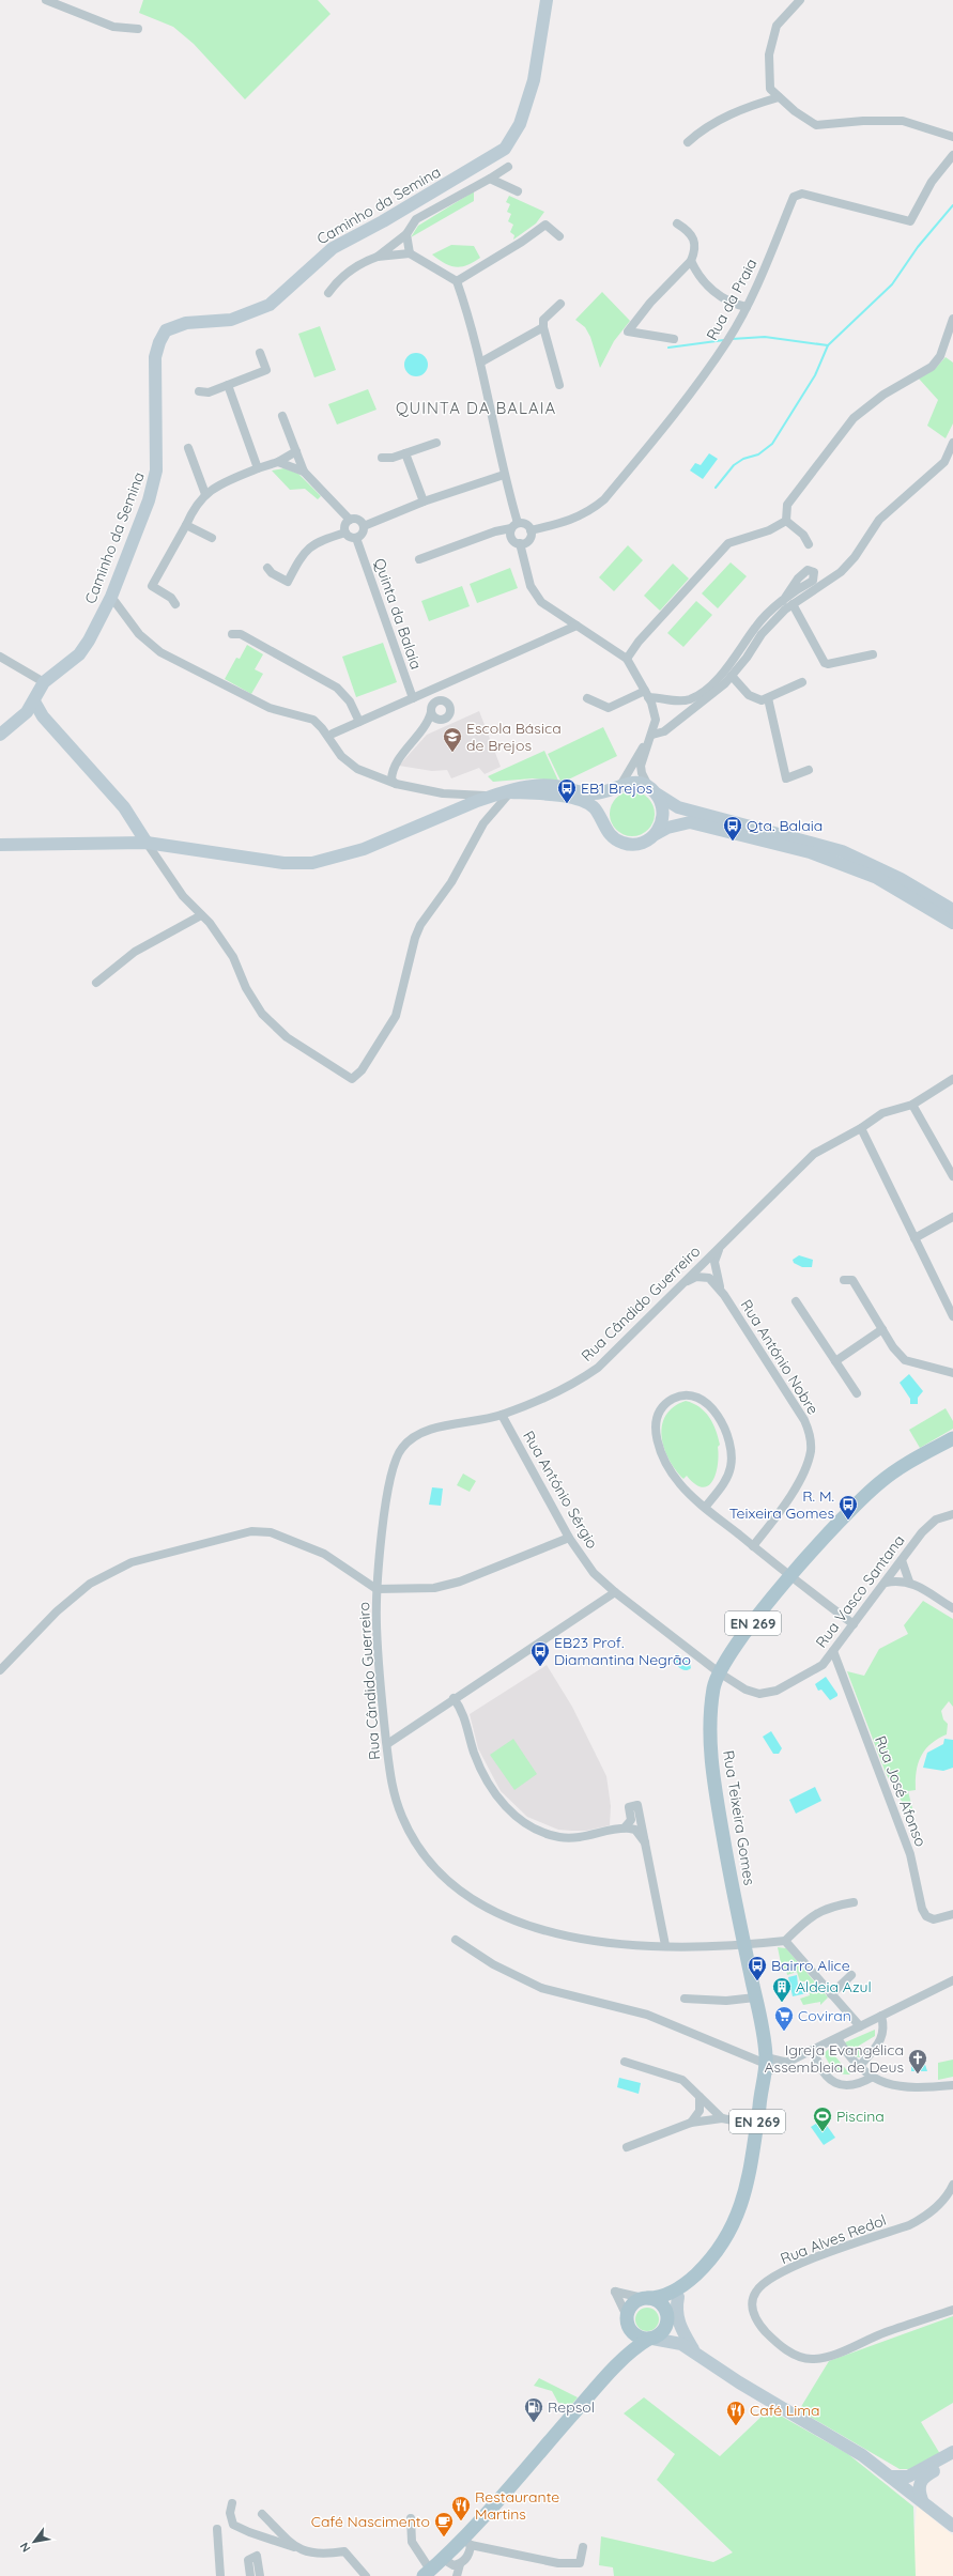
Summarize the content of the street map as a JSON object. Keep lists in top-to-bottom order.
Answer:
{
  "streets": {
    "main road": ["EN 269", "Rua Teixeira Gomes"],
    "street": [
      "Caminho da Semina",
      "Rua da Praia",
      "Quinta da Balaia",
      "Rua Cândido Guerreiro",
      "Rua António Nobre",
      "Rua António Sérgio",
      "Rua Vasco Santana",
      "Rua José Afonso",
      "Rua Alves Redol"
    ]
  },
  "crossings": [
    ["Rua Cândido Guerreiro", "Rua António Nobre"],
    ["Rua Cândido Guerreiro", "Rua António Sérgio"],
    ["Rua Cândido Guerreiro", "Rua Teixeira Gomes"],
    ["Rua António Sérgio", "Rua Vasco Santana"],
    ["Rua António Sérgio", "Rua Teixeira Gomes"],
    ["Rua Vasco Santana", "Rua José Afonso"],
    ["Rua Vasco Santana", "Rua Teixeira Gomes"],
    ["EN 269", "Rua Teixeira Gomes"]
  ],
  "districts": ["QUINTA DA BALAIA"],
  "places": {
    "school or university": ["Escola Básica de Brejos"],
    "bus stop": [
      "EB1 Brejos",
      "Qta. Balaia",
      "R. M. Teixeira Gomes",
      "EB23 Prof. Diamantina Negrão",
      "Bairro Alice"
    ],
    "building": ["Aldeia Azul"],
    "supermarket": ["Coviran"],
    "church": ["Igreja Evangélica Assembleia de Deus"],
    "sports": ["Piscina"],
    "fuel station": ["Repsol"],
    "restaurant": ["Café Lima", "Restaurante Martins"],
    "cafe": ["Café Nascimento"]
  },
  "north": "bottom left"
}
